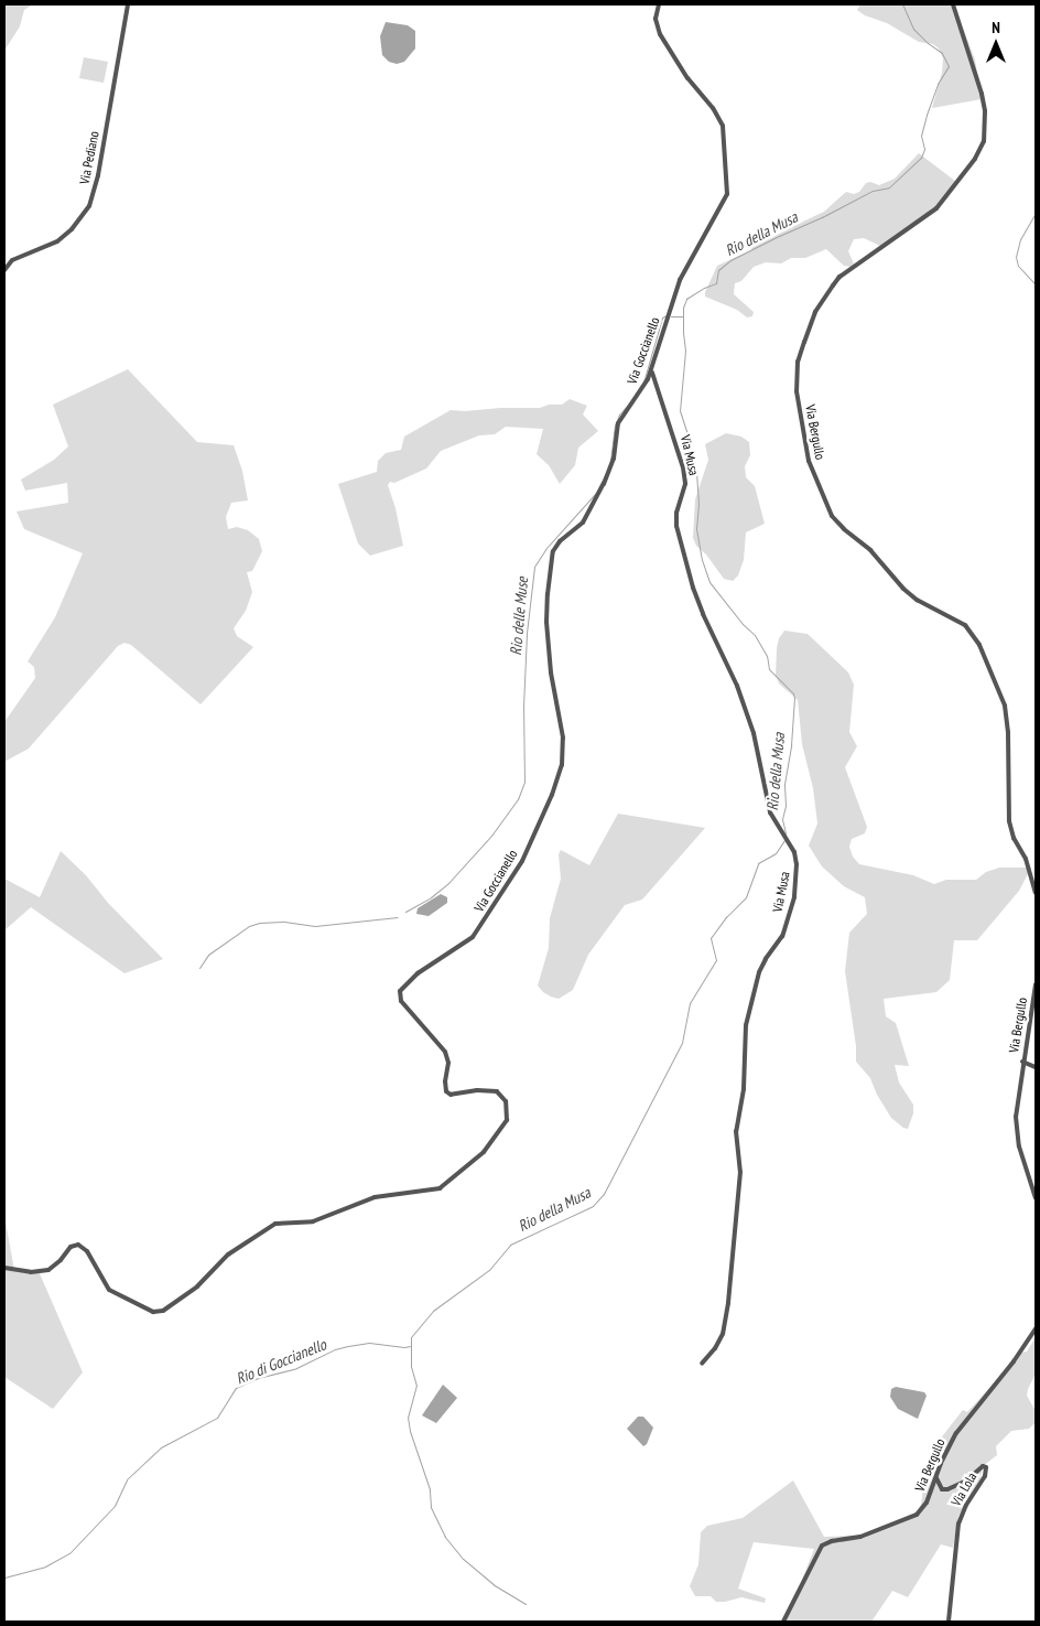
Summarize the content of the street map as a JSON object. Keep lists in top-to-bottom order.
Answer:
{
  "streets": {
    "street": [
      "Via Pediano",
      "Via Goccianello",
      "Via Bergullo",
      "Via Musa",
      "Via Lola"
    ]
  },
  "crossings": [
    ["Via Goccianello", "Via Musa"],
    ["Via Bergullo", "Via Lola"]
  ],
  "water": ["Rio della Musa", "Rio delle Muse", "Rio di Goccianello"],
  "north": "top"
}
